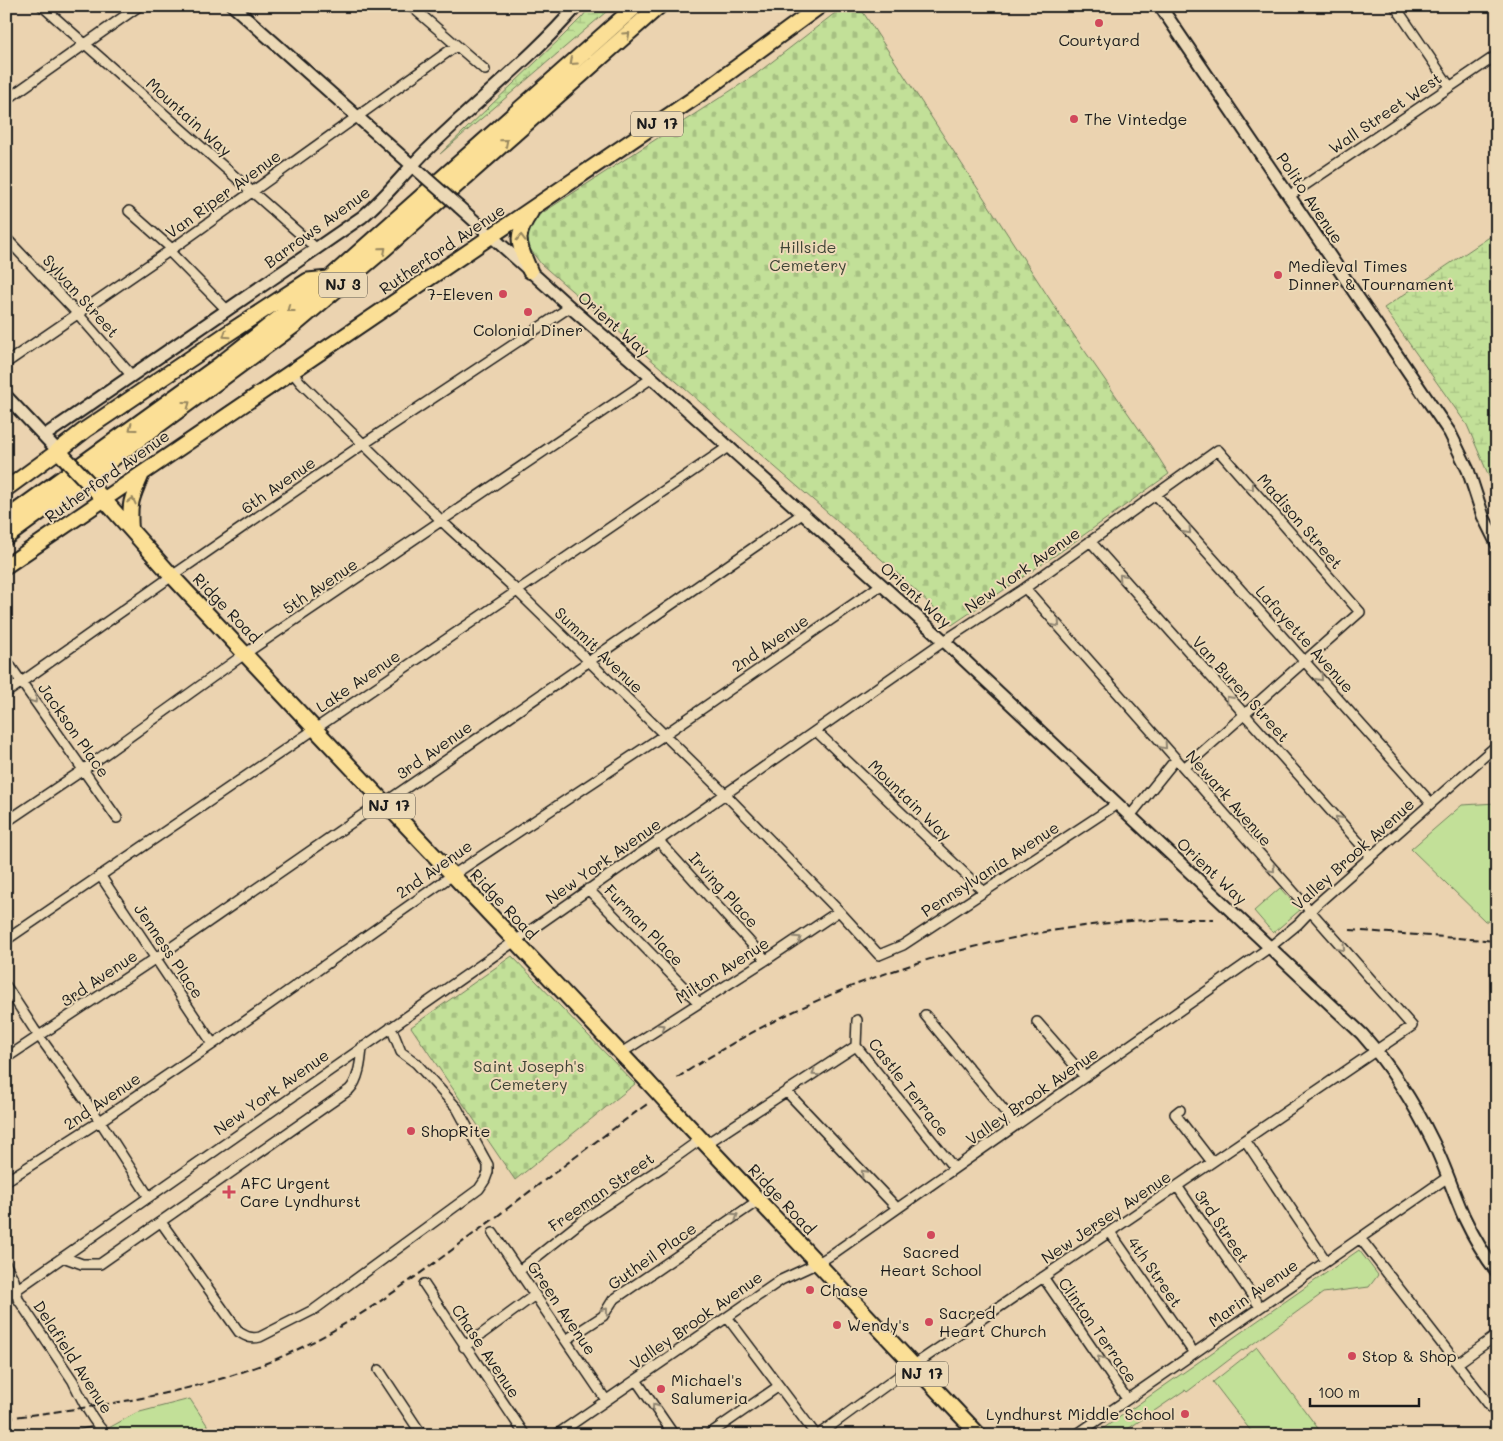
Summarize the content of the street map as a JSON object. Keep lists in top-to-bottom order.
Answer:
{
  "streets": {
    "highway": ["NJ 3"],
    "main road": ["NJ 17", "Rutherford Avenue", "Ridge Road"],
    "street": [
      "Wall Street West",
      "Mountain Way",
      "Van Riper Avenue",
      "Polito Avenue",
      "Barrows Avenue",
      "Sylvan Street",
      "Orient Way",
      "6th Avenue",
      "Madison Street",
      "New York Avenue",
      "5th Avenue",
      "Lafayette Avenue",
      "2nd Avenue",
      "Summit Avenue",
      "Lake Avenue",
      "Van Buren Street",
      "Jackson Place",
      "3rd Avenue",
      "Newark Avenue",
      "Valley Brook Avenue",
      "Pennsylvania Avenue",
      "Irving Place",
      "Furman Place",
      "Jenness Place",
      "Milton Avenue",
      "Castle Terrace",
      "Freeman Street",
      "New Jersey Avenue",
      "3rd Street",
      "Gutheil Place",
      "4th Street",
      "Marin Avenue",
      "Green Avenue",
      "Clinton Terrace",
      "Chase Avenue",
      "Delafield Avenue"
    ]
  },
  "crossings": [
    ["Wall Street West", "Polito Avenue"],
    ["Mountain Way", "Van Riper Avenue"],
    ["Mountain Way", "Barrows Avenue"],
    ["Mountain Way", "New York Avenue"],
    ["Mountain Way", "Pennsylvania Avenue"],
    ["Van Riper Avenue", "Sylvan Street"],
    ["Van Riper Avenue", "Orient Way"],
    ["Barrows Avenue", "Sylvan Street"],
    ["Barrows Avenue", "Orient Way"],
    ["Barrows Avenue", "Ridge Road"],
    ["Rutherford Avenue", "Orient Way"],
    ["Rutherford Avenue", "Ridge Road"],
    ["Rutherford Avenue", "Summit Avenue"],
    ["Orient Way", "6th Avenue"],
    ["Orient Way", "New York Avenue"],
    ["Orient Way", "5th Avenue"],
    ["Orient Way", "2nd Avenue"],
    ["Orient Way", "Lake Avenue"],
    ["Orient Way", "3rd Avenue"],
    ["Orient Way", "Valley Brook Avenue"],
    ["Orient Way", "Pennsylvania Avenue"],
    ["Orient Way", "New Jersey Avenue"],
    ["Orient Way", "Marin Avenue"],
    ["6th Avenue", "Ridge Road"],
    ["6th Avenue", "Summit Avenue"],
    ["6th Avenue", "Jackson Place"],
    ["Madison Street", "New York Avenue"],
    ["Madison Street", "Lafayette Avenue"],
    ["New York Avenue", "Ridge Road"],
    ["New York Avenue", "Lafayette Avenue"],
    ["New York Avenue", "Summit Avenue"],
    ["New York Avenue", "Van Buren Street"],
    ["New York Avenue", "Newark Avenue"],
    ["New York Avenue", "Irving Place"],
    ["New York Avenue", "Furman Place"],
    ["New York Avenue", "Delafield Avenue"],
    ["5th Avenue", "Ridge Road"],
    ["5th Avenue", "Summit Avenue"],
    ["5th Avenue", "Jackson Place"],
    ["Ridge Road", "2nd Avenue"],
    ["Ridge Road", "Lake Avenue"],
    ["Ridge Road", "3rd Avenue"],
    ["Ridge Road", "Valley Brook Avenue"],
    ["Ridge Road", "Milton Avenue"],
    ["Ridge Road", "Freeman Street"],
    ["Ridge Road", "New Jersey Avenue"],
    ["Ridge Road", "Gutheil Place"],
    ["Lafayette Avenue", "Valley Brook Avenue"],
    ["2nd Avenue", "Summit Avenue"],
    ["2nd Avenue", "Jenness Place"],
    ["Summit Avenue", "Lake Avenue"],
    ["Summit Avenue", "3rd Avenue"],
    ["Summit Avenue", "Pennsylvania Avenue"],
    ["Summit Avenue", "Milton Avenue"],
    ["Lake Avenue", "Jenness Place"],
    ["Van Buren Street", "Valley Brook Avenue"],
    ["3rd Avenue", "Jenness Place"],
    ["Newark Avenue", "Valley Brook Avenue"],
    ["Newark Avenue", "New Jersey Avenue"],
    ["Valley Brook Avenue", "Castle Terrace"],
    ["Valley Brook Avenue", "Green Avenue"],
    ["Irving Place", "Milton Avenue"],
    ["Furman Place", "Milton Avenue"],
    ["Castle Terrace", "Freeman Street"],
    ["Freeman Street", "Green Avenue"],
    ["New Jersey Avenue", "3rd Street"],
    ["New Jersey Avenue", "4th Street"],
    ["New Jersey Avenue", "Clinton Terrace"],
    ["3rd Street", "Marin Avenue"],
    ["Gutheil Place", "Green Avenue"],
    ["4th Street", "Marin Avenue"],
    ["Marin Avenue", "Clinton Terrace"]
  ],
  "one_way": [
    "Lafayette Avenue",
    "Van Buren Street",
    "Jackson Place",
    "Newark Avenue",
    "Milton Avenue",
    "Gutheil Place",
    "Clinton Terrace"
  ],
  "parks": ["Hillside Cemetery", "Saint Joseph's Cemetery"],
  "places": {
    "other": [
      "Courtyard",
      "The Vintedge",
      "Medieval Times Dinner & Tournament",
      "7-Eleven",
      "Colonial Diner",
      "ShopRite",
      "Sacred Heart School",
      "Chase",
      "Sacred Heart Church",
      "Wendy's",
      "Stop & Shop",
      "Michael's Salumeria",
      "Lyndhurst Middle School"
    ],
    "health": ["AFC Urgent Care Lyndhurst"]
  },
  "scale_bar": "100 m"
}
